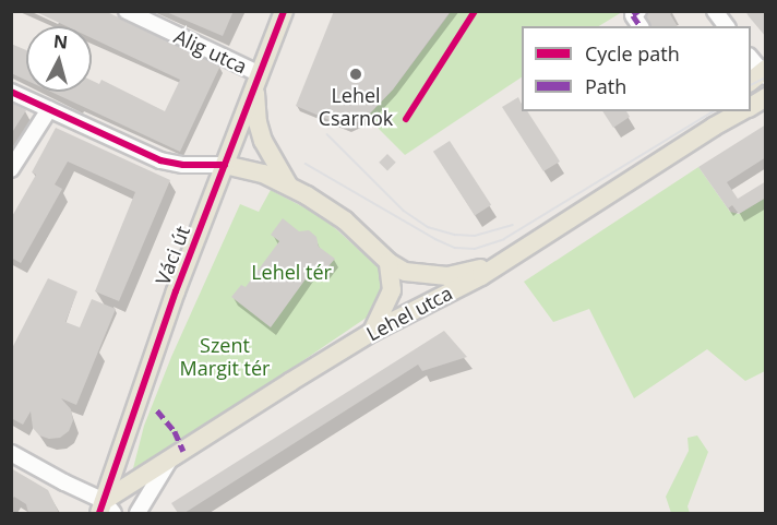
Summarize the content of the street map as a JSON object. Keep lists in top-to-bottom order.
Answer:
{
  "streets": {
    "main road": ["Váci út", "Lehel utca"],
    "street": ["Alig utca"]
  },
  "crossings": [
    ["Alig utca", "Váci út"],
    ["Váci út", "Lehel utca"]
  ],
  "parks": ["Lehel tér", "Szent Margit tér"],
  "places": ["Lehel Csarnok"],
  "legend": ["Cycle path", "Path"],
  "north": "top"
}
